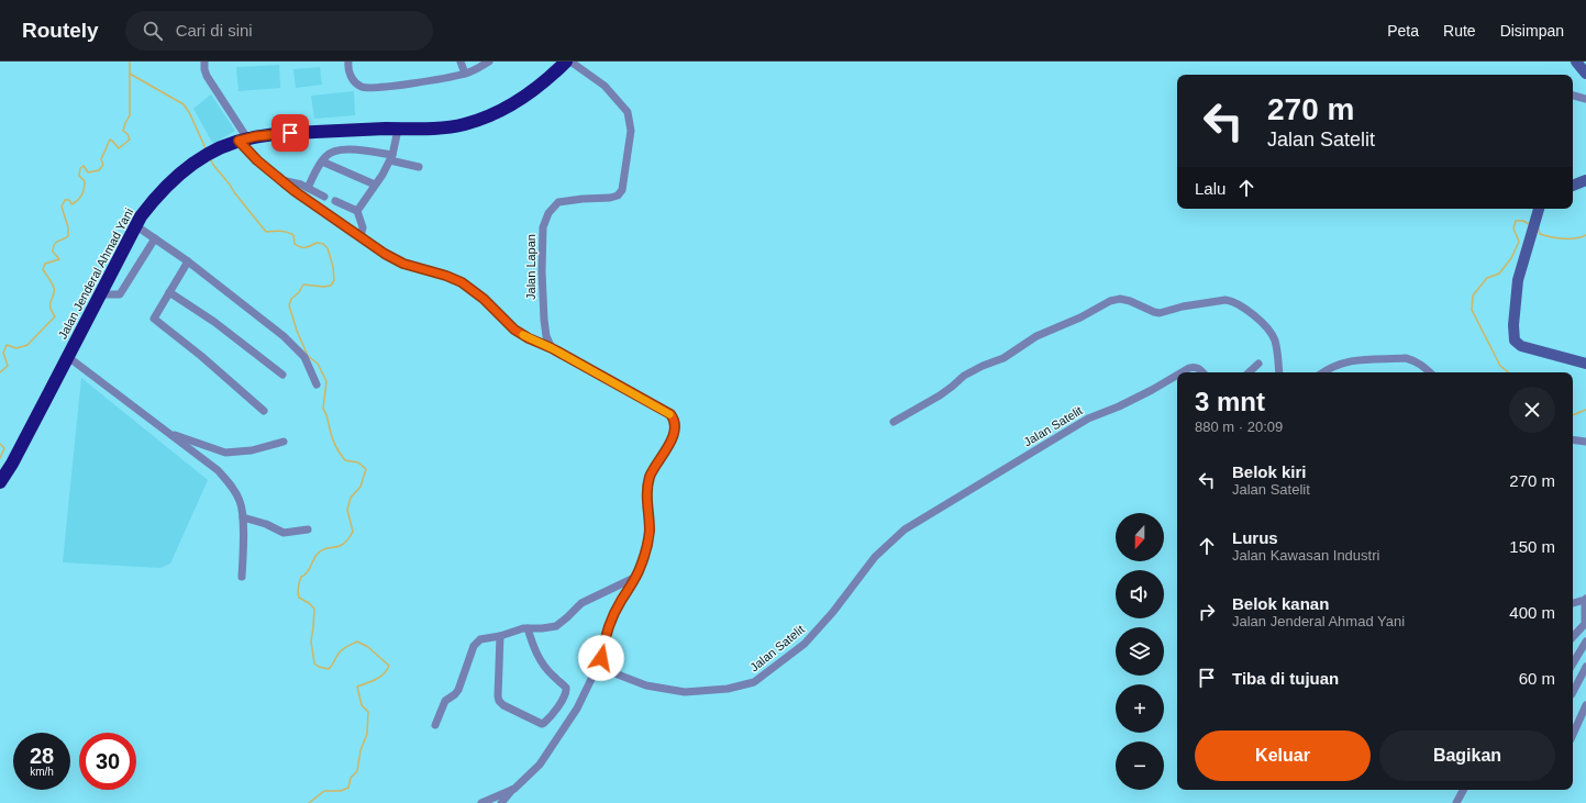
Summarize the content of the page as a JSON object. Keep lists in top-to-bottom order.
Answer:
{
  "streets": {
    "highway": ["Jalan Jenderal Ahmad Yani"],
    "street": ["Jalan Lapan", "Jalan Satelit"]
  },
  "north": "bottom",
  "page": {
    "header": "Routely",
    "search": "Cari di sini",
    "nav": ["Peta", "Rute", "Disimpan"],
    "turn": ["270 m", "Jalan Satelit"],
    "then": "Lalu",
    "heading": ["3 mnt", "880 m · 20:09"],
    "list": [
      {
        "name": "Belok kiri",
        "note": "Jalan Satelit",
        "value": "270 m"
      },
      {
        "name": "Lurus",
        "note": "Jalan Kawasan Industri",
        "value": "150 m"
      },
      {
        "name": "Belok kanan",
        "note": "Jalan Jenderal Ahmad Yani",
        "value": "400 m"
      },
      {
        "name": "Tiba di tujuan",
        "value": "60 m"
      }
    ],
    "map_buttons": ["+", "−"],
    "buttons": ["Keluar", "Bagikan"],
    "speed": "28 km/h",
    "limit": "30"
  }
}
